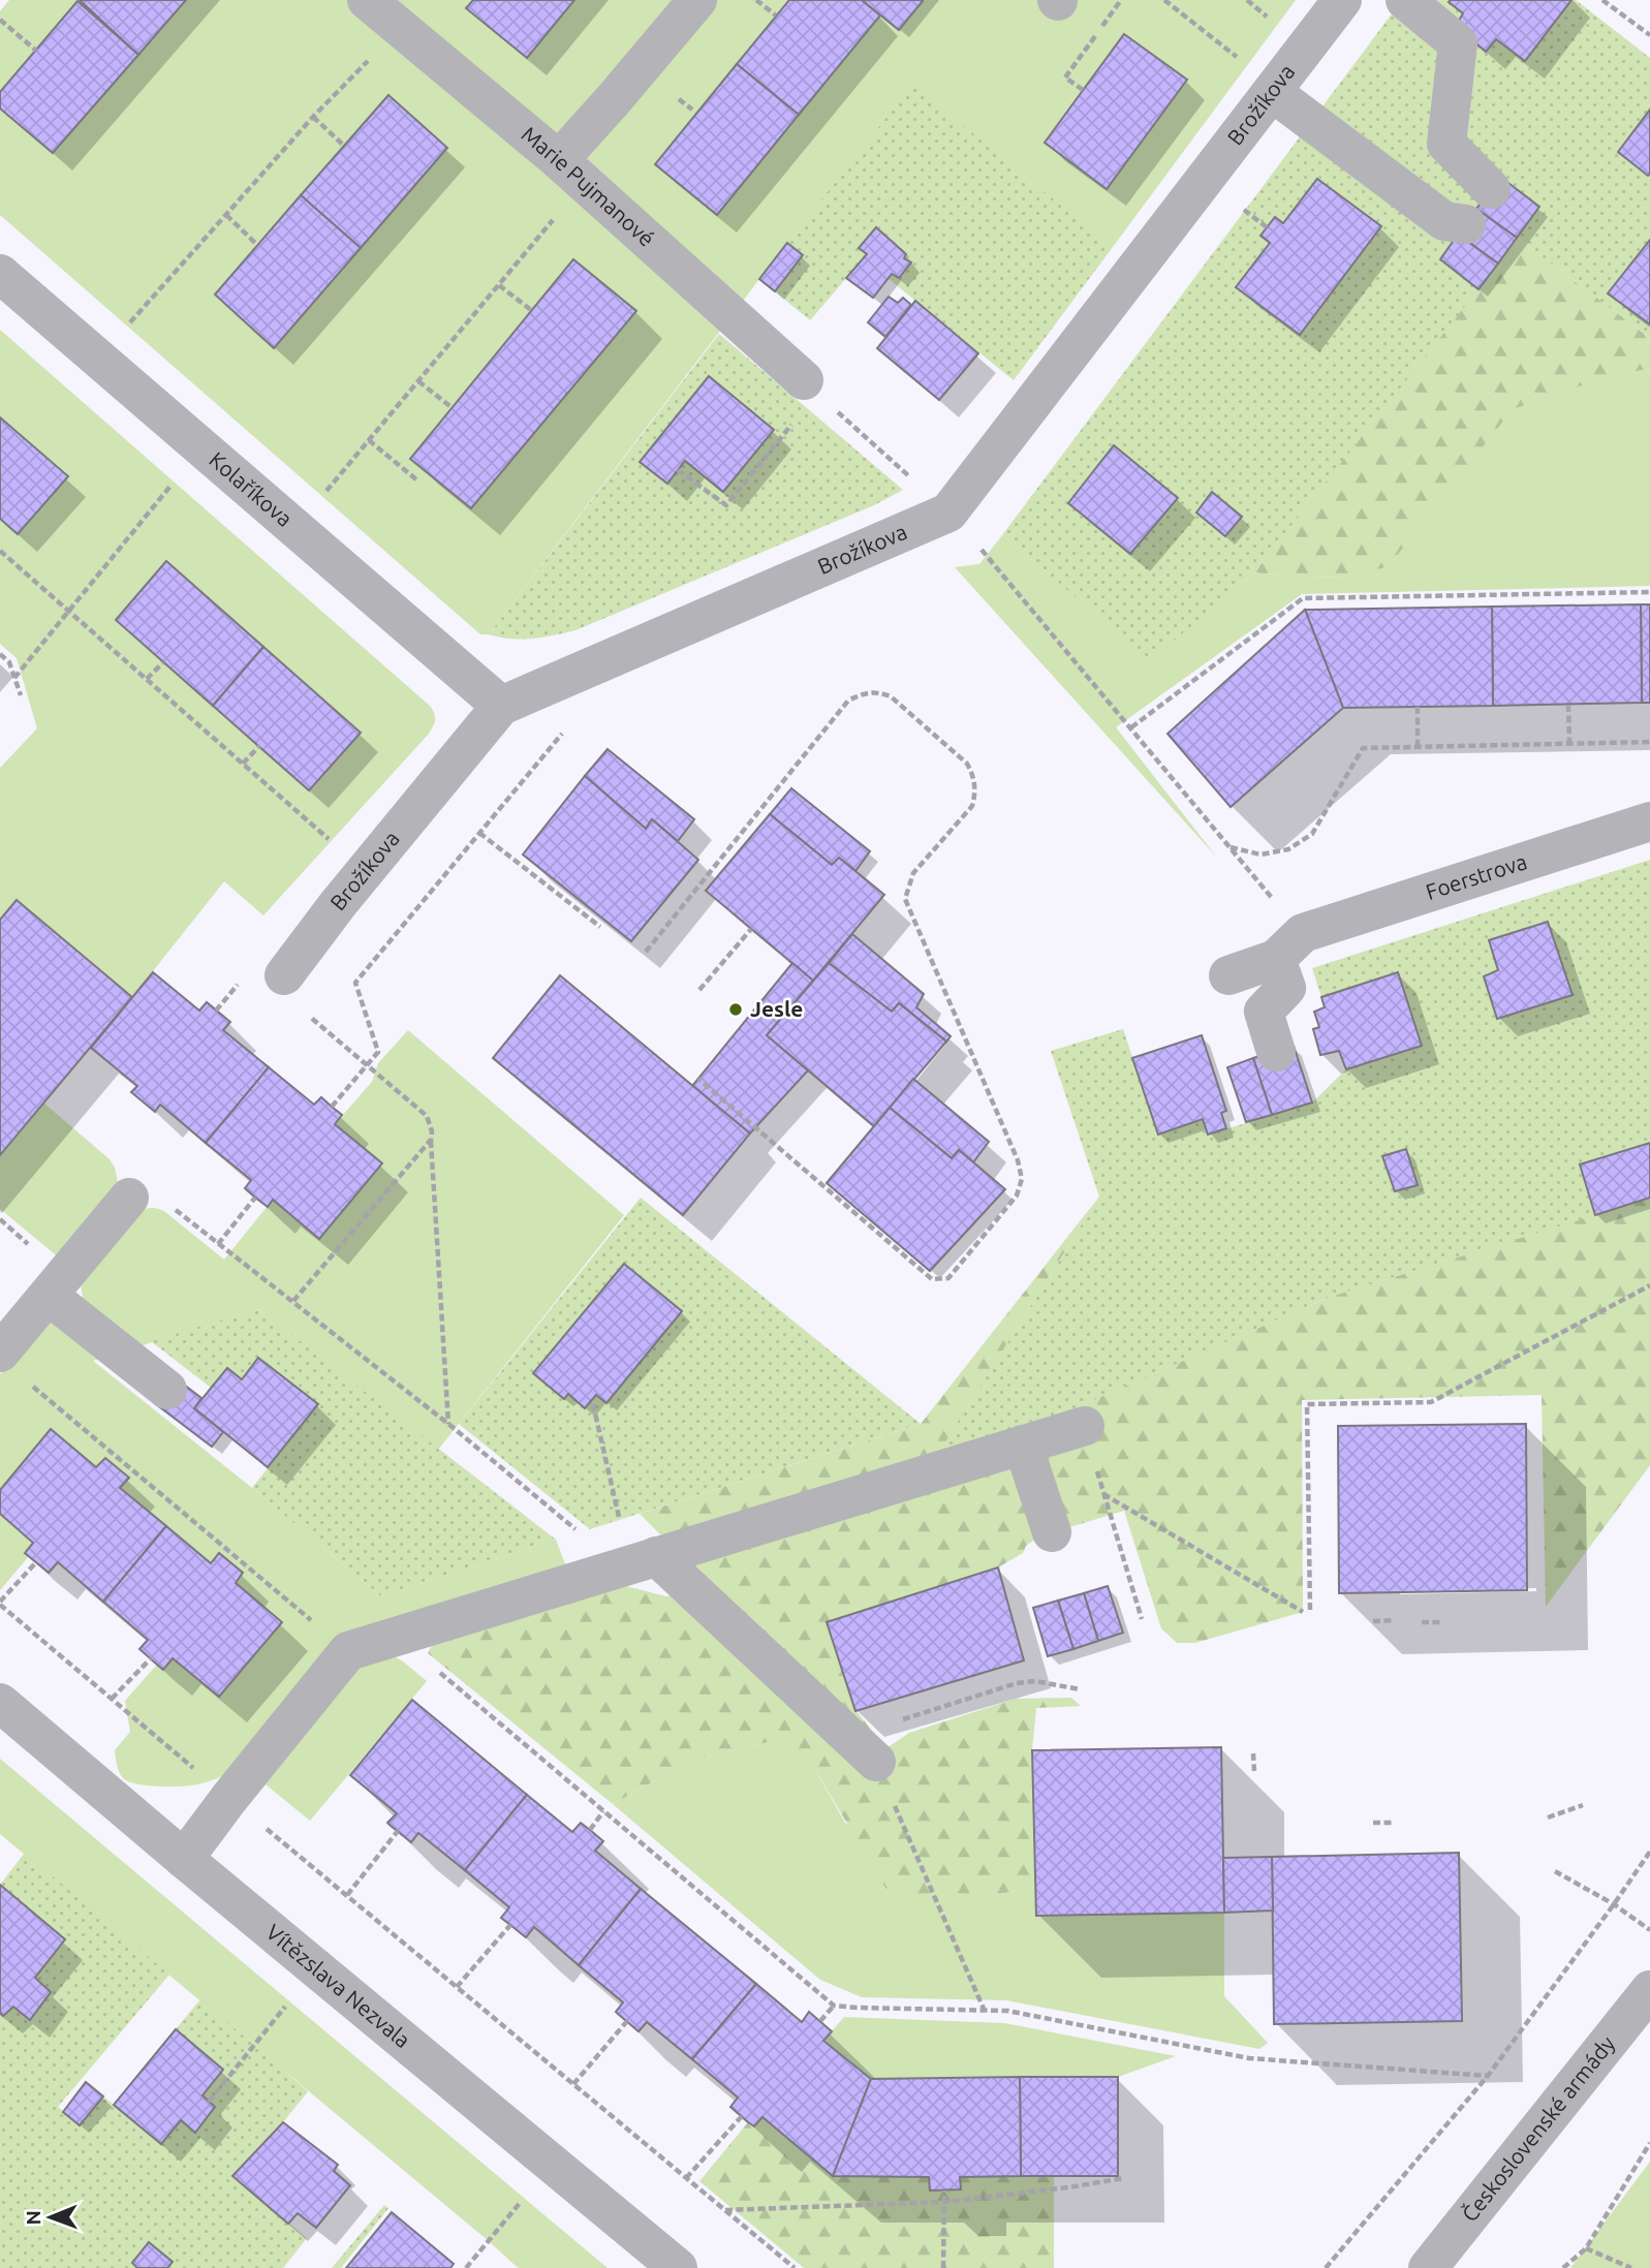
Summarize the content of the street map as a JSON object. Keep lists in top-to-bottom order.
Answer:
{
  "streets": {
    "street": [
      "Brožíkova",
      "Marie Pujmanové",
      "Kolaříkova",
      "Foerstrova",
      "Vítězslava Nezvala",
      "Československé armády"
    ]
  },
  "crossings": [
    ["Brožíkova", "Kolaříkova"]
  ],
  "places": ["Jesle"],
  "north": "left"
}
